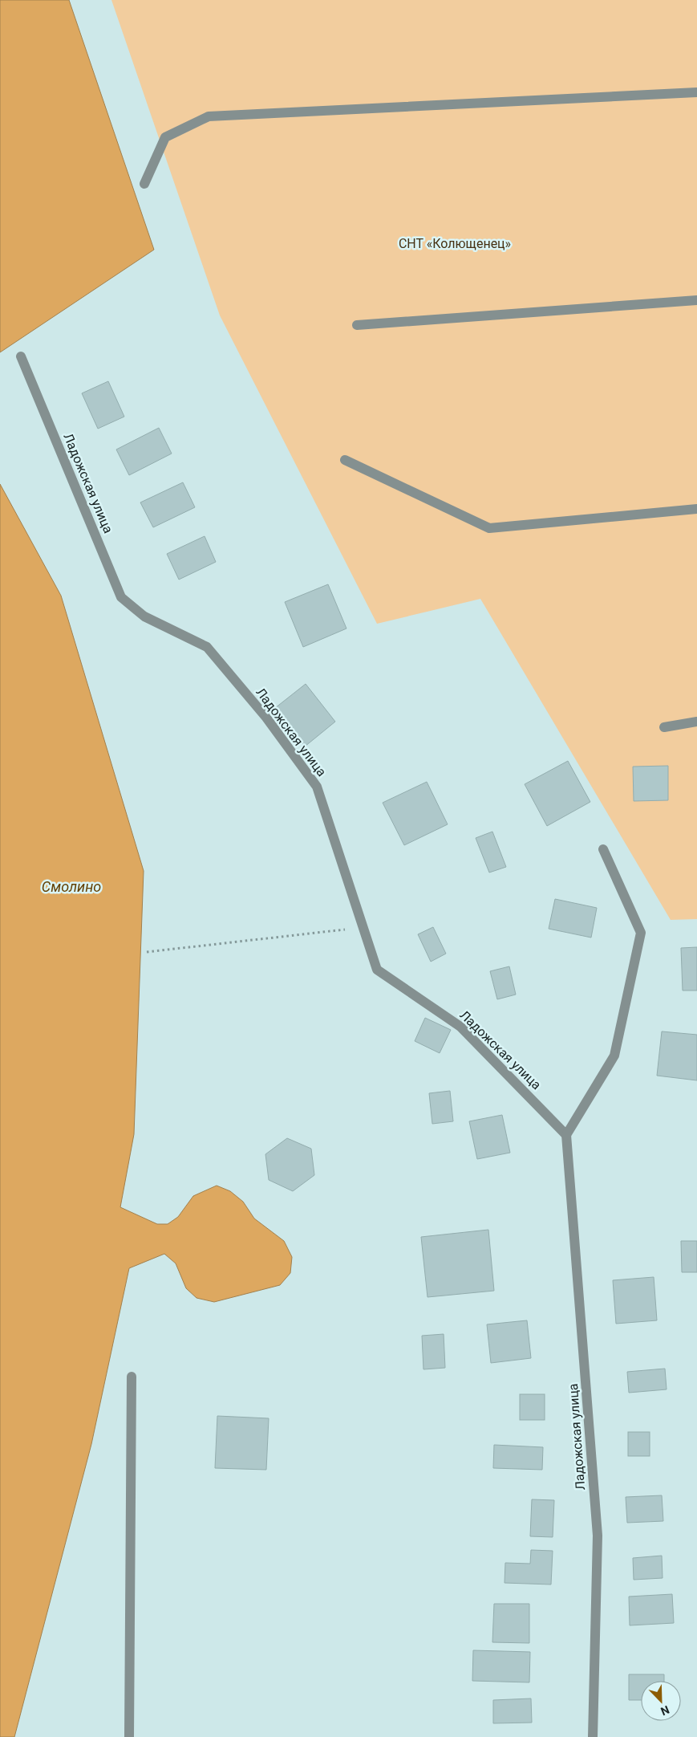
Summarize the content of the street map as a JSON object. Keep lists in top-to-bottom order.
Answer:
{
  "streets": {
    "street": ["Ладожская улица"]
  },
  "water": ["Смолино"],
  "parks": ["СНТ «Колющенец»"],
  "north": "bottom right"
}
